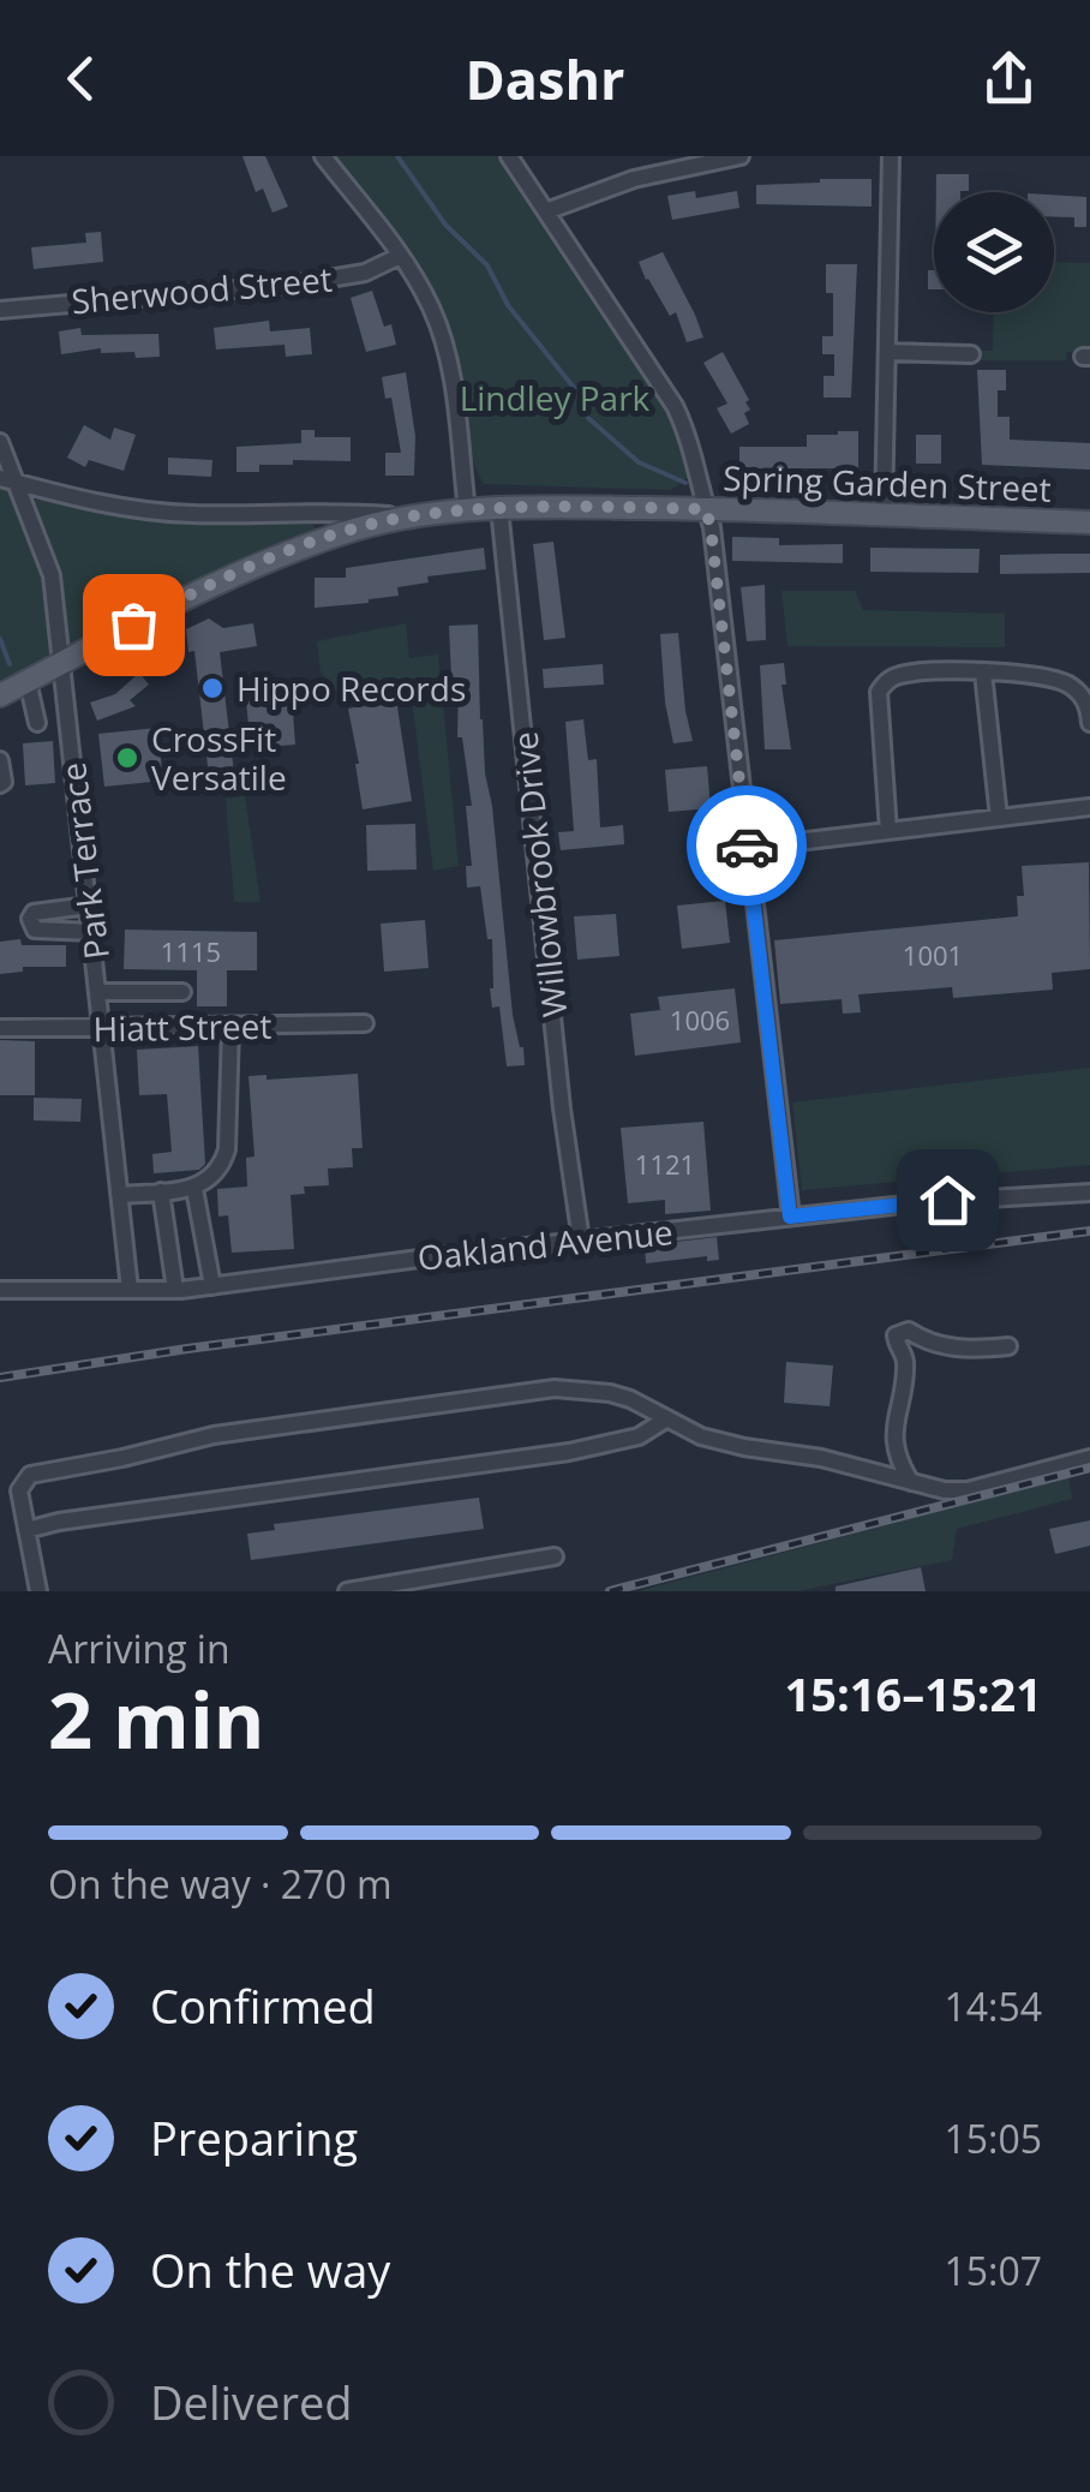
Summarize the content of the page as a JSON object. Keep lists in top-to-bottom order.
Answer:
{
  "streets": {
    "main road": ["Spring Garden Street"],
    "street": [
      "Sherwood Street",
      "Park Terrace",
      "Willowbrook Drive",
      "Hiatt Street",
      "Oakland Avenue"
    ]
  },
  "crossings": [
    ["Spring Garden Street", "Park Terrace"],
    ["Spring Garden Street", "Willowbrook Drive"],
    ["Park Terrace", "Hiatt Street"],
    ["Park Terrace", "Oakland Avenue"],
    ["Willowbrook Drive", "Oakland Avenue"]
  ],
  "parks": ["Lindley Park"],
  "places": ["Hippo Records", "CrossFit Versatile"],
  "house_numbers": [
    "1115",
    "1001",
    "1006",
    "1121"
  ],
  "page": {
    "header": "Dashr",
    "heading": ["2 min", "Arriving in", "15:16–15:21"],
    "bar": "On the way · 270 m",
    "list": [
      ["Confirmed", "14:54"],
      ["Preparing", "15:05"],
      ["On the way", "15:07"],
      "Delivered"
    ]
  }
}
